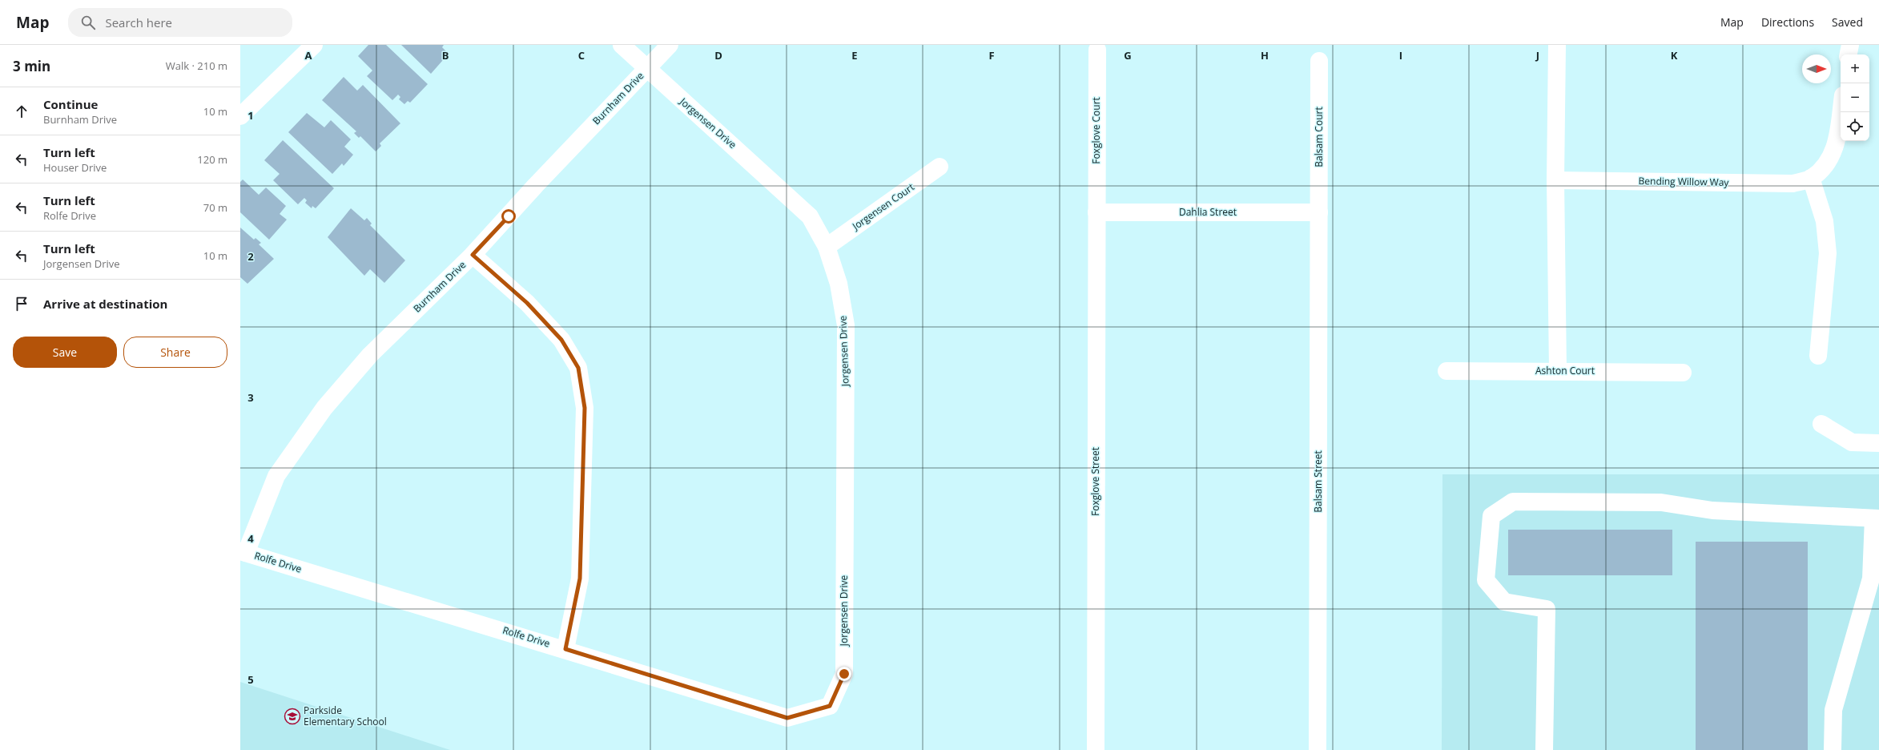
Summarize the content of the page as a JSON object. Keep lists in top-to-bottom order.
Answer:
{
  "streets": {
    "street": [
      "Burnham Drive",
      "Jorgensen Drive",
      "Foxglove Court",
      "Balsam Court",
      "Bending Willow Way",
      "Jorgensen Court",
      "Dahlia Street",
      "Ashton Court",
      "Foxglove Street",
      "Balsam Street",
      "Rolfe Drive"
    ]
  },
  "crossings": [
    ["Burnham Drive", "Jorgensen Drive"],
    ["Burnham Drive", "Rolfe Drive"],
    ["Jorgensen Drive", "Jorgensen Court"],
    ["Jorgensen Drive", "Rolfe Drive"],
    ["Foxglove Court", "Dahlia Street"],
    ["Foxglove Court", "Foxglove Street"],
    ["Balsam Court", "Dahlia Street"],
    ["Balsam Court", "Balsam Street"],
    ["Dahlia Street", "Foxglove Street"],
    ["Dahlia Street", "Balsam Street"]
  ],
  "places": {
    "school or university": ["Parkside Elementary School"]
  },
  "north": "right",
  "page": {
    "header": "Map",
    "search": "Search here",
    "nav": ["Map", "Directions", "Saved"],
    "heading": ["3 min", "Walk · 210 m"],
    "map_buttons": ["+", "−"],
    "list": [
      ["Continue", "Burnham Drive", "10 m"],
      ["Turn left", "Houser Drive", "120 m"],
      ["Turn left", "Rolfe Drive", "70 m"],
      ["Turn left", "Jorgensen Drive", "10 m"],
      "Arrive at destination"
    ],
    "buttons": ["Save", "Share"]
  },
  "grid": {
    "columns": [
      "A",
      "B",
      "C",
      "D",
      "E",
      "F",
      "G",
      "H",
      "I",
      "J",
      "K"
    ],
    "rows": [
      "1",
      "2",
      "3",
      "4",
      "5"
    ]
  }
}
